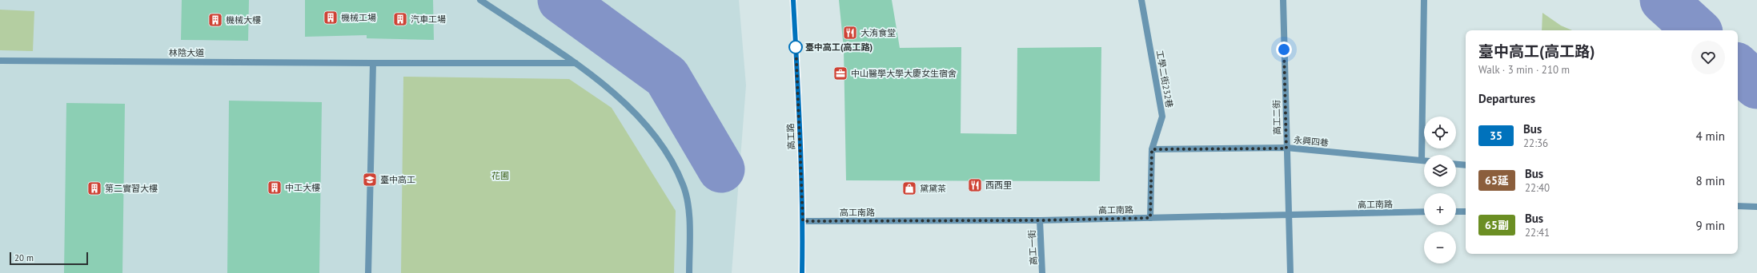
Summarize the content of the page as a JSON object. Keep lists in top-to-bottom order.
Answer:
{
  "streets": {
    "street": [
      "林陰大道",
      "工學二街232巷",
      "高工二街",
      "高工路",
      "永興四巷",
      "高工南路",
      "高工一街"
    ]
  },
  "crossings": [
    ["工學二街232巷", "永興四巷"],
    ["工學二街232巷", "高工南路"],
    ["高工二街", "永興四巷"],
    ["高工二街", "高工南路"],
    ["高工路", "高工南路"],
    ["高工南路", "高工一街"]
  ],
  "parks": ["花圃"],
  "places": {
    "building": [
      "機械工場",
      "汽車工場",
      "機械大樓",
      "中工大樓",
      "第二實習大樓"
    ],
    "restaurant": ["大洧食堂", "西西里"],
    "other": ["臺中高工(高工路)"],
    "office": ["中山醫學大學大慶女生宿舍"],
    "school or university": ["臺中高工"],
    "shop": ["黛黛茶"]
  },
  "lines": ["bus line 35"],
  "scale_bar": "20 m",
  "page": {
    "heading": [
      ["臺中高工(高工路)", "Walk · 3 min · 210 m"],
      "Departures"
    ],
    "list": [
      {
        "mark": "35",
        "name": "Bus",
        "note": "22:36",
        "value": "4 min"
      },
      {
        "mark": "65延",
        "name": "Bus",
        "note": "22:40",
        "value": "8 min"
      },
      {
        "mark": "65副",
        "name": "Bus",
        "note": "22:41",
        "value": "9 min"
      }
    ],
    "map_buttons": ["+", "−"],
    "scale": "20 m"
  }
}
